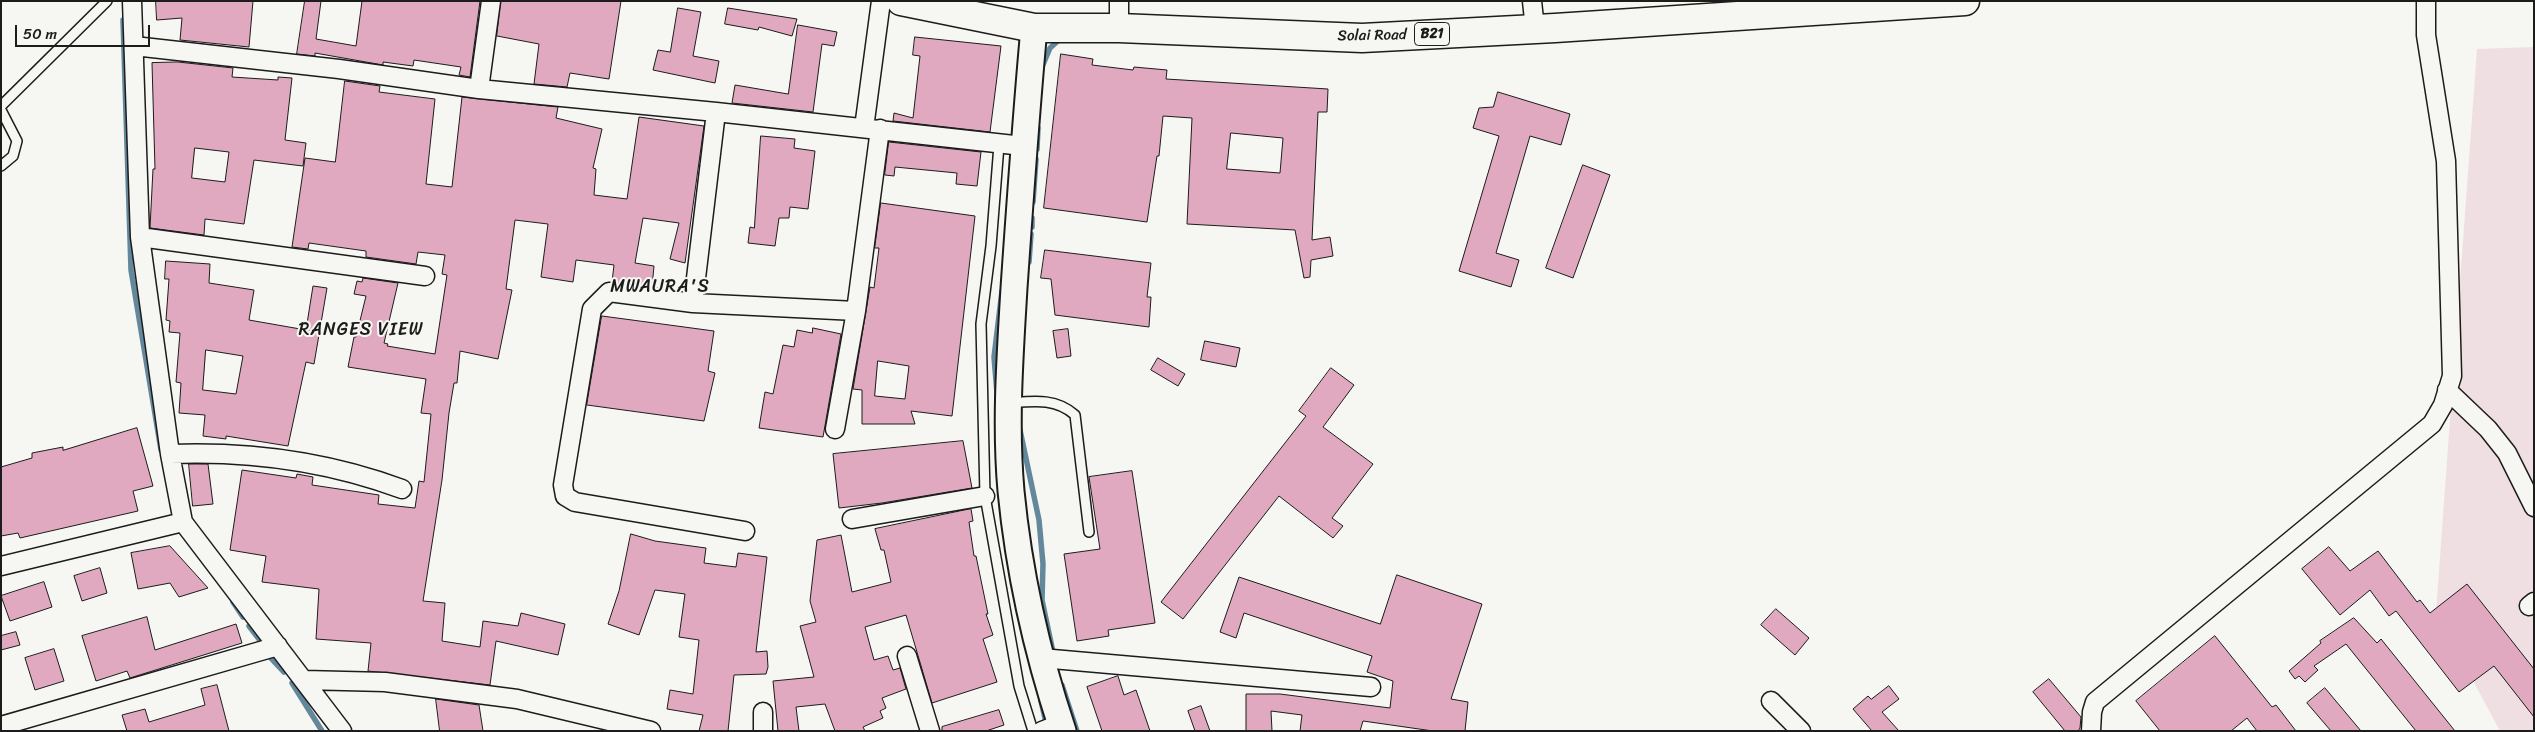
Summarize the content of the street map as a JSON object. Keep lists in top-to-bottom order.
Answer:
{
  "streets": {
    "highway": ["B21", "Solai Road"]
  },
  "districts": ["MWAURA'S", "RANGES VIEW"],
  "scale_bar": "50 m"
}
